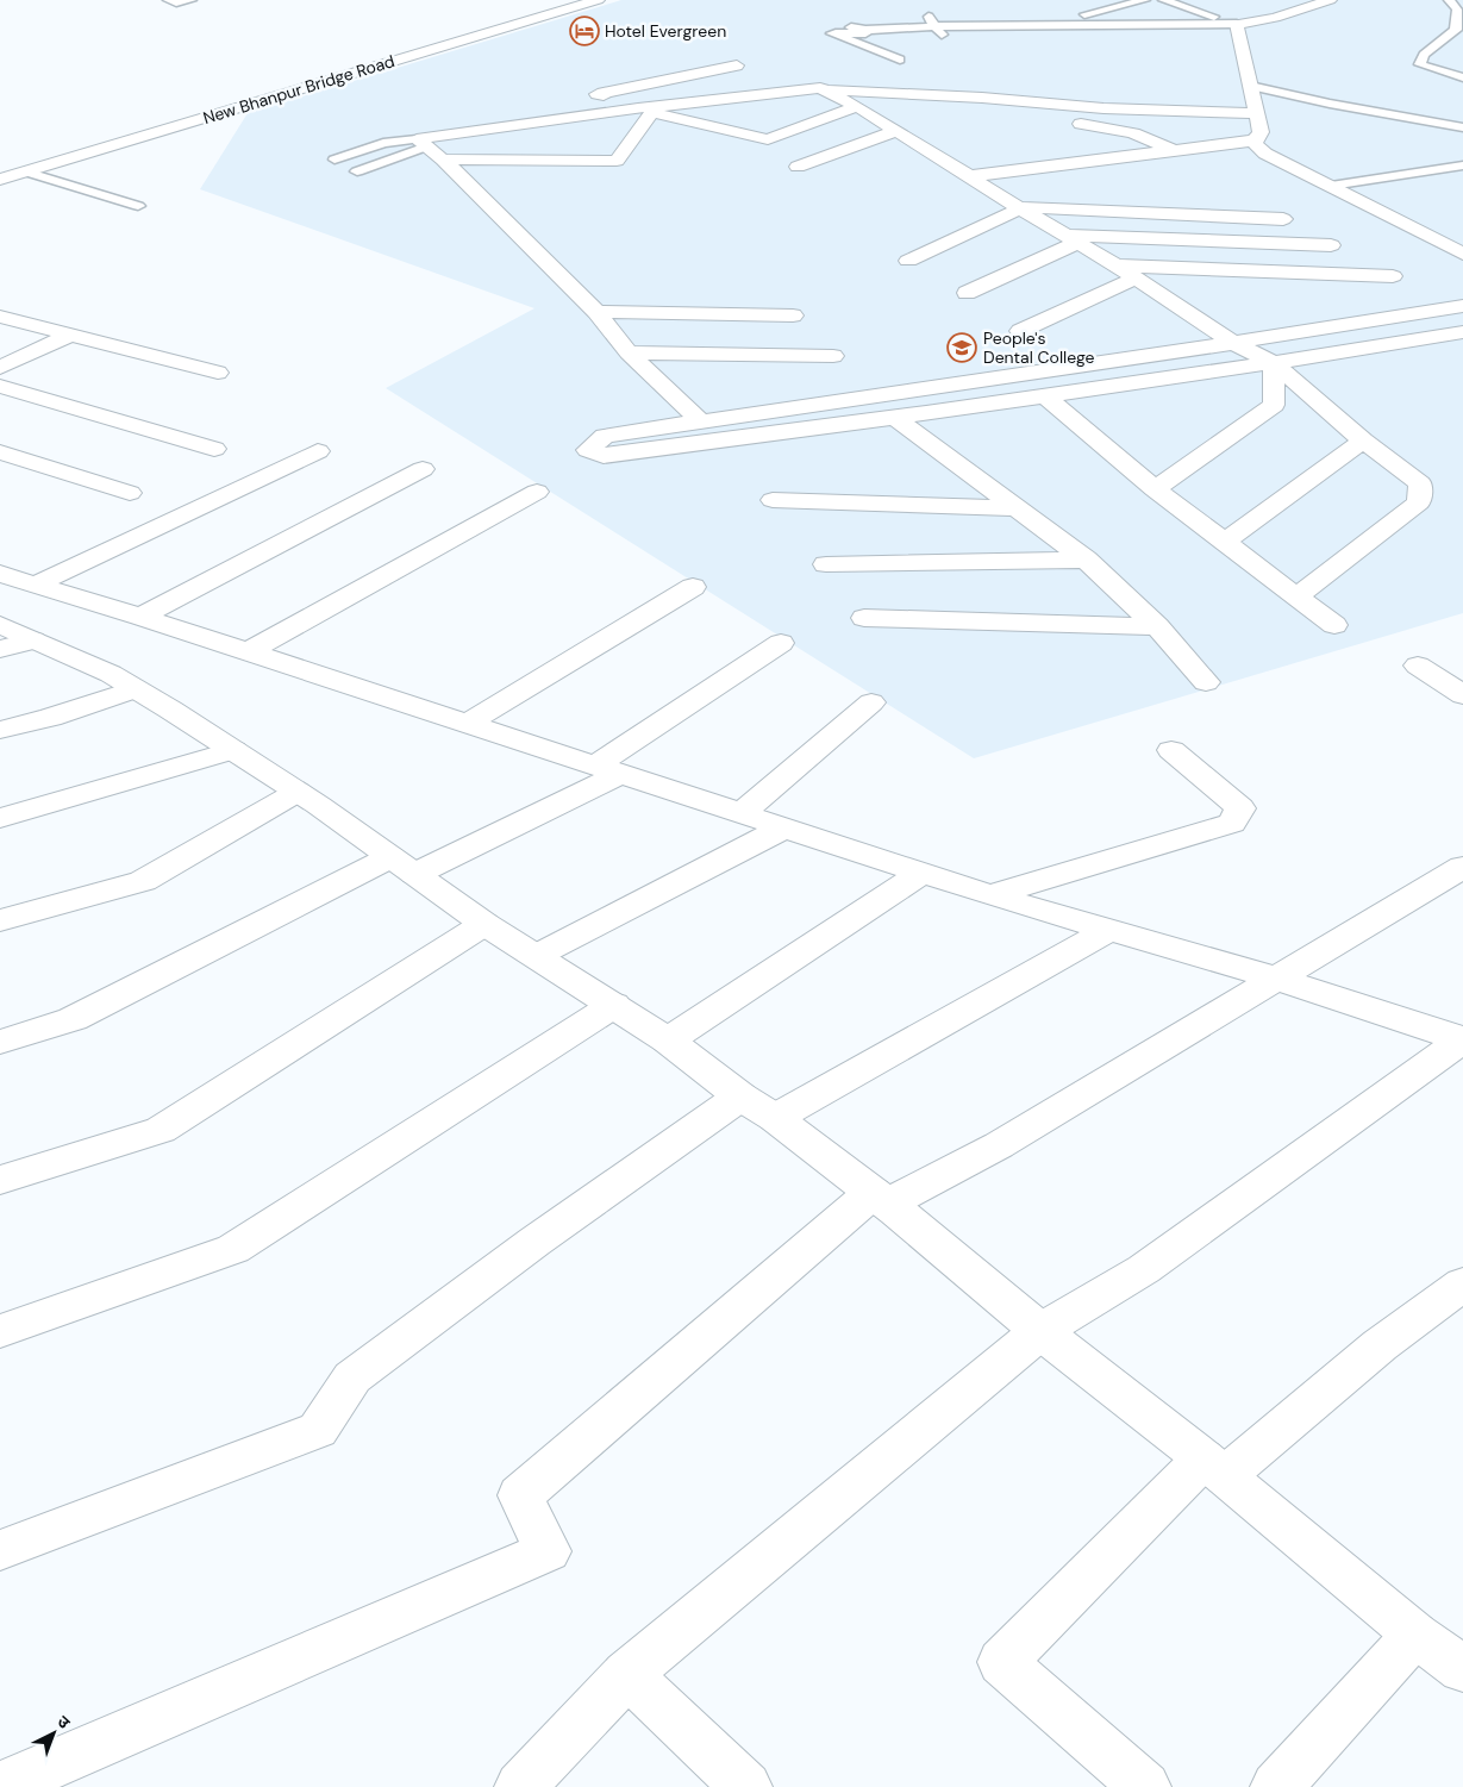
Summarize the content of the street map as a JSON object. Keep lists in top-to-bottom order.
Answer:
{
  "streets": {
    "street": ["New Bhanpur Bridge Road"]
  },
  "places": {
    "hotel": ["Hotel Evergreen"],
    "school or university": ["People's Dental College"]
  },
  "north": "top right"
}
